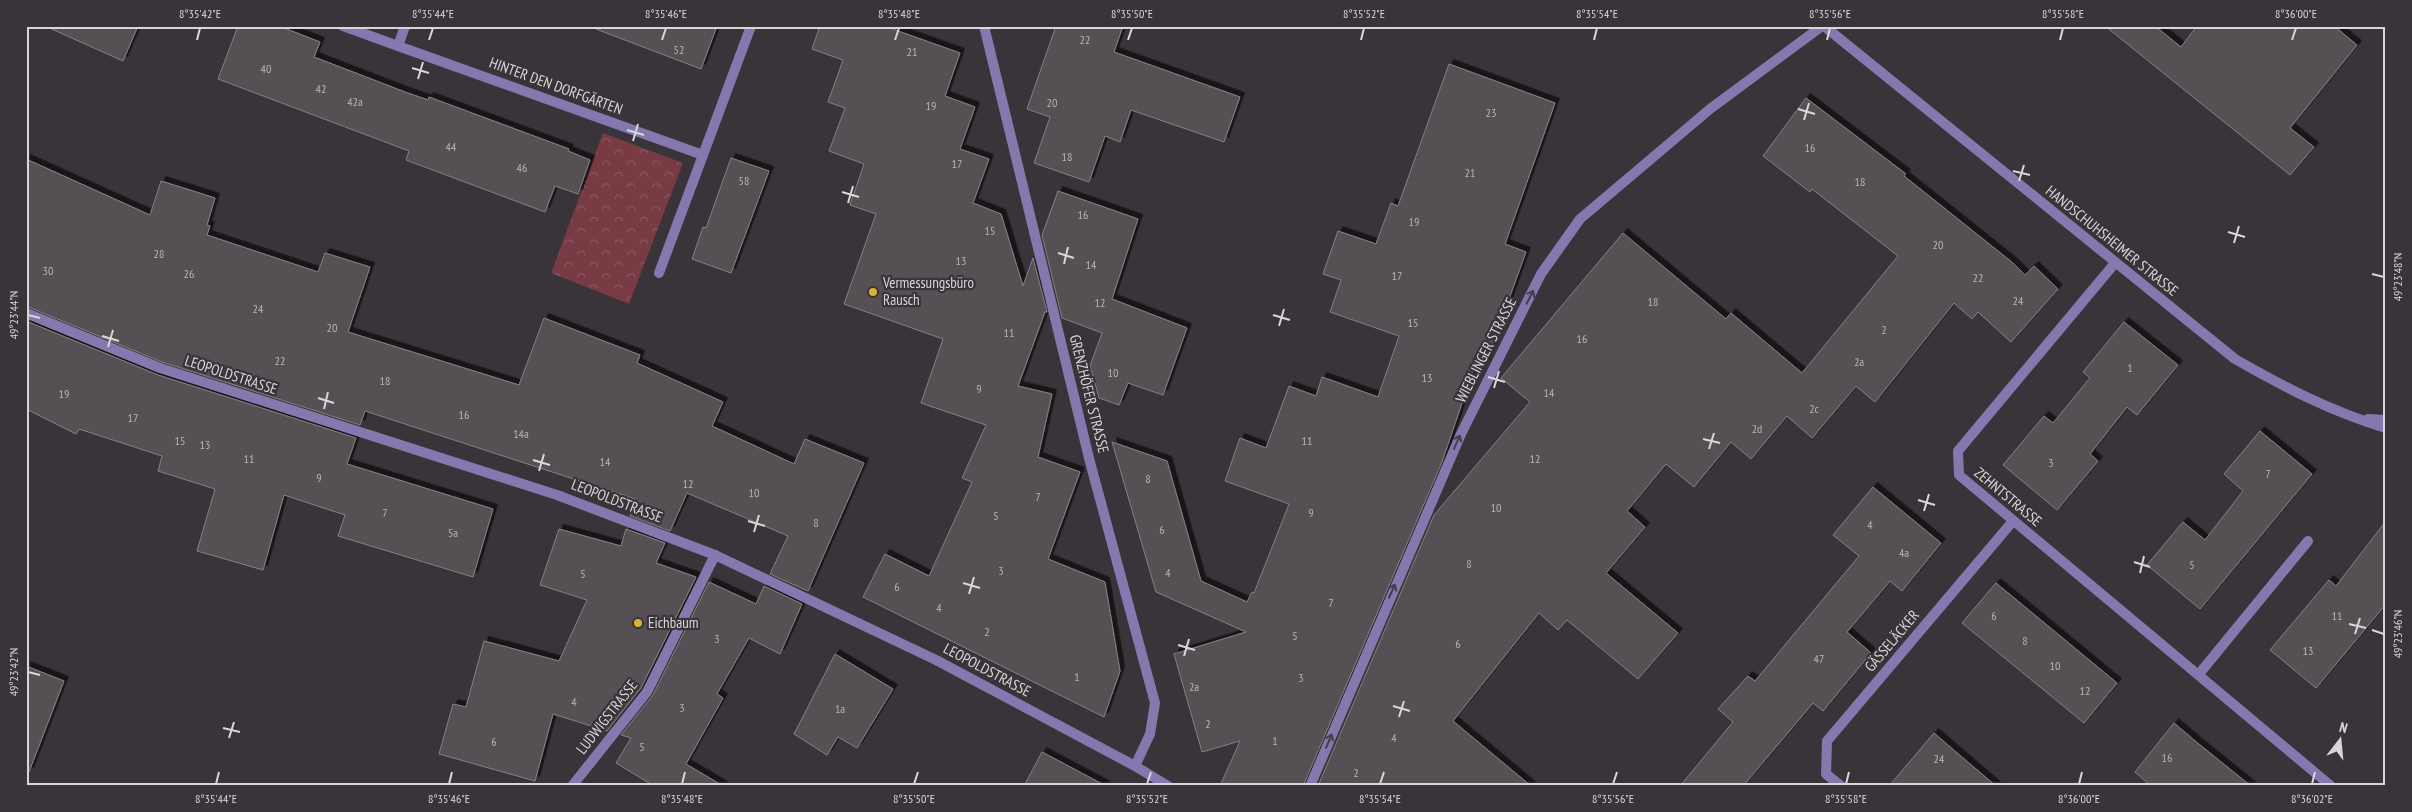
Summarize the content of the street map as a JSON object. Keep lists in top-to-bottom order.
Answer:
{
  "streets": {
    "street": [
      "HINTER DEN DORFGÄRTEN",
      "HANDSCHUHSHEIMER STRASSE",
      "WIEBLINGER STRASSE",
      "LEOPOLDSTRASSE",
      "GRENZHÖFER STRASSE",
      "ZEHNTSTRASSE",
      "GÄSSELÄCKER",
      "LUDWIGSTRASSE"
    ]
  },
  "crossings": [
    ["HANDSCHUHSHEIMER STRASSE", "WIEBLINGER STRASSE"],
    ["HANDSCHUHSHEIMER STRASSE", "ZEHNTSTRASSE"],
    ["LEOPOLDSTRASSE", "GRENZHÖFER STRASSE"],
    ["LEOPOLDSTRASSE", "LUDWIGSTRASSE"],
    ["ZEHNTSTRASSE", "GÄSSELÄCKER"]
  ],
  "one_way": ["WIEBLINGER STRASSE"],
  "places": ["Vermessungsbüro Rausch", "Eichbaum"],
  "house_numbers": [
    "22",
    "52",
    "21",
    "40",
    "42",
    "42a",
    "20",
    "19",
    "23",
    "44",
    "16",
    "18",
    "17",
    "46",
    "21",
    "58",
    "18",
    "16",
    "19",
    "15",
    "20",
    "28",
    "13",
    "14",
    "30",
    "26",
    "17",
    "22",
    "24",
    "18",
    "12",
    "24",
    "15",
    "20",
    "2",
    "11",
    "16",
    "22",
    "2a",
    "1",
    "10",
    "13",
    "18",
    "9",
    "14",
    "19",
    "2c",
    "16",
    "17",
    "2d",
    "14a",
    "15",
    "11",
    "13",
    "11",
    "12",
    "14",
    "3",
    "7",
    "9",
    "8",
    "12",
    "10",
    "7",
    "10",
    "7",
    "9",
    "5",
    "8",
    "4",
    "6",
    "5a",
    "4a",
    "8",
    "5",
    "3",
    "4",
    "5",
    "6",
    "7",
    "4",
    "6",
    "11",
    "2",
    "5",
    "3",
    "8",
    "6",
    "13",
    "47",
    "10",
    "1",
    "3",
    "2a",
    "12",
    "4",
    "3",
    "1a",
    "2",
    "4",
    "1",
    "6",
    "5",
    "16",
    "24",
    "2"
  ],
  "north": "top",
  "coordinates": [
    "8°35'42\"E",
    "8°35'44\"E",
    "8°35'46\"E",
    "8°35'48\"E",
    "8°35'50\"E",
    "8°35'52\"E",
    "8°35'54\"E",
    "8°35'56\"E",
    "8°35'58\"E",
    "8°36'00\"E",
    "49°23'48\"N",
    "49°23'44\"N",
    "49°23'46\"N",
    "49°23'42\"N",
    "8°36'02\"E"
  ]
}
